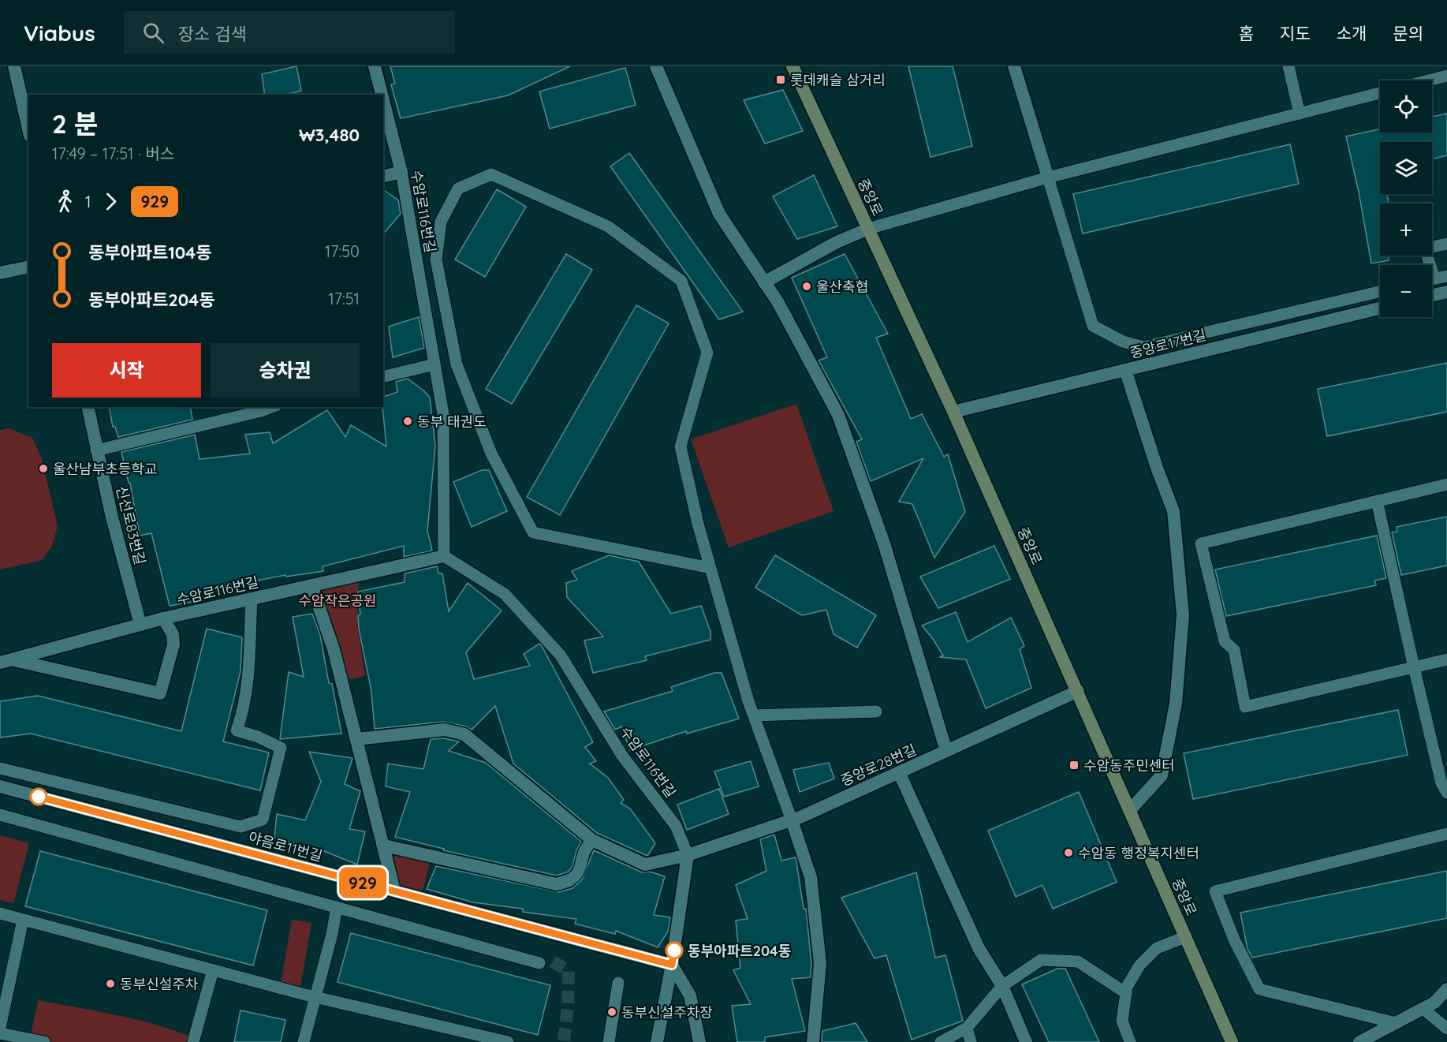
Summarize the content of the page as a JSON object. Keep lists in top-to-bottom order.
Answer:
{
  "streets": {
    "main road": ["중앙로"],
    "street": [
      "수암로116번길",
      "중앙로17번길",
      "신선로83번길",
      "중앙로28번길",
      "야음로11번길"
    ]
  },
  "crossings": [
    ["중앙로", "중앙로17번길"],
    ["중앙로", "중앙로28번길"],
    ["수암로116번길", "신선로83번길"],
    ["수암로116번길", "중앙로28번길"]
  ],
  "parks": ["수암작은공원"],
  "places": {
    "transit": ["롯데캐슬 삼거리", "수암동주민센터"],
    "other": [
      "울산축협",
      "동부 태권도",
      "울산남부초등학교",
      "수암동 행정복지센터",
      "동부아파트204동",
      "동부신설주차",
      "동부신설주차장"
    ]
  },
  "lines": ["bus line 929"],
  "page": {
    "header": "Viabus",
    "search": "장소 검색",
    "nav": [
      "홈",
      "지도",
      "소개",
      "문의"
    ],
    "on_map": "929",
    "map_buttons": ["+", "−"],
    "heading": ["2 분", "17:49 – 17:51 · 버스", "₩3,480"],
    "legs": ["1", "929"],
    "list": [
      {
        "name": "동부아파트104동",
        "value": "17:50"
      },
      {
        "name": "동부아파트204동",
        "value": "17:51"
      }
    ],
    "buttons": ["시작", "승차권"]
  }
}
